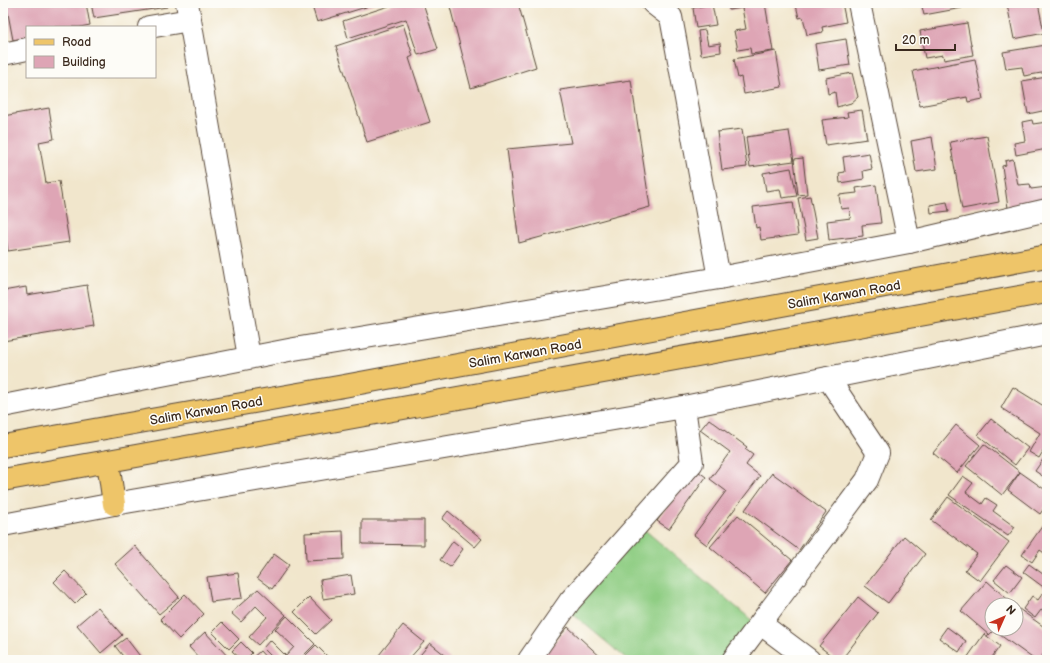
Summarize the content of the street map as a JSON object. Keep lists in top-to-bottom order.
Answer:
{
  "streets": {
    "main road": ["Salim Karwan Road"]
  },
  "legend": ["Road", "Building"],
  "scale_bar": "20 m",
  "north": "top right"
}
